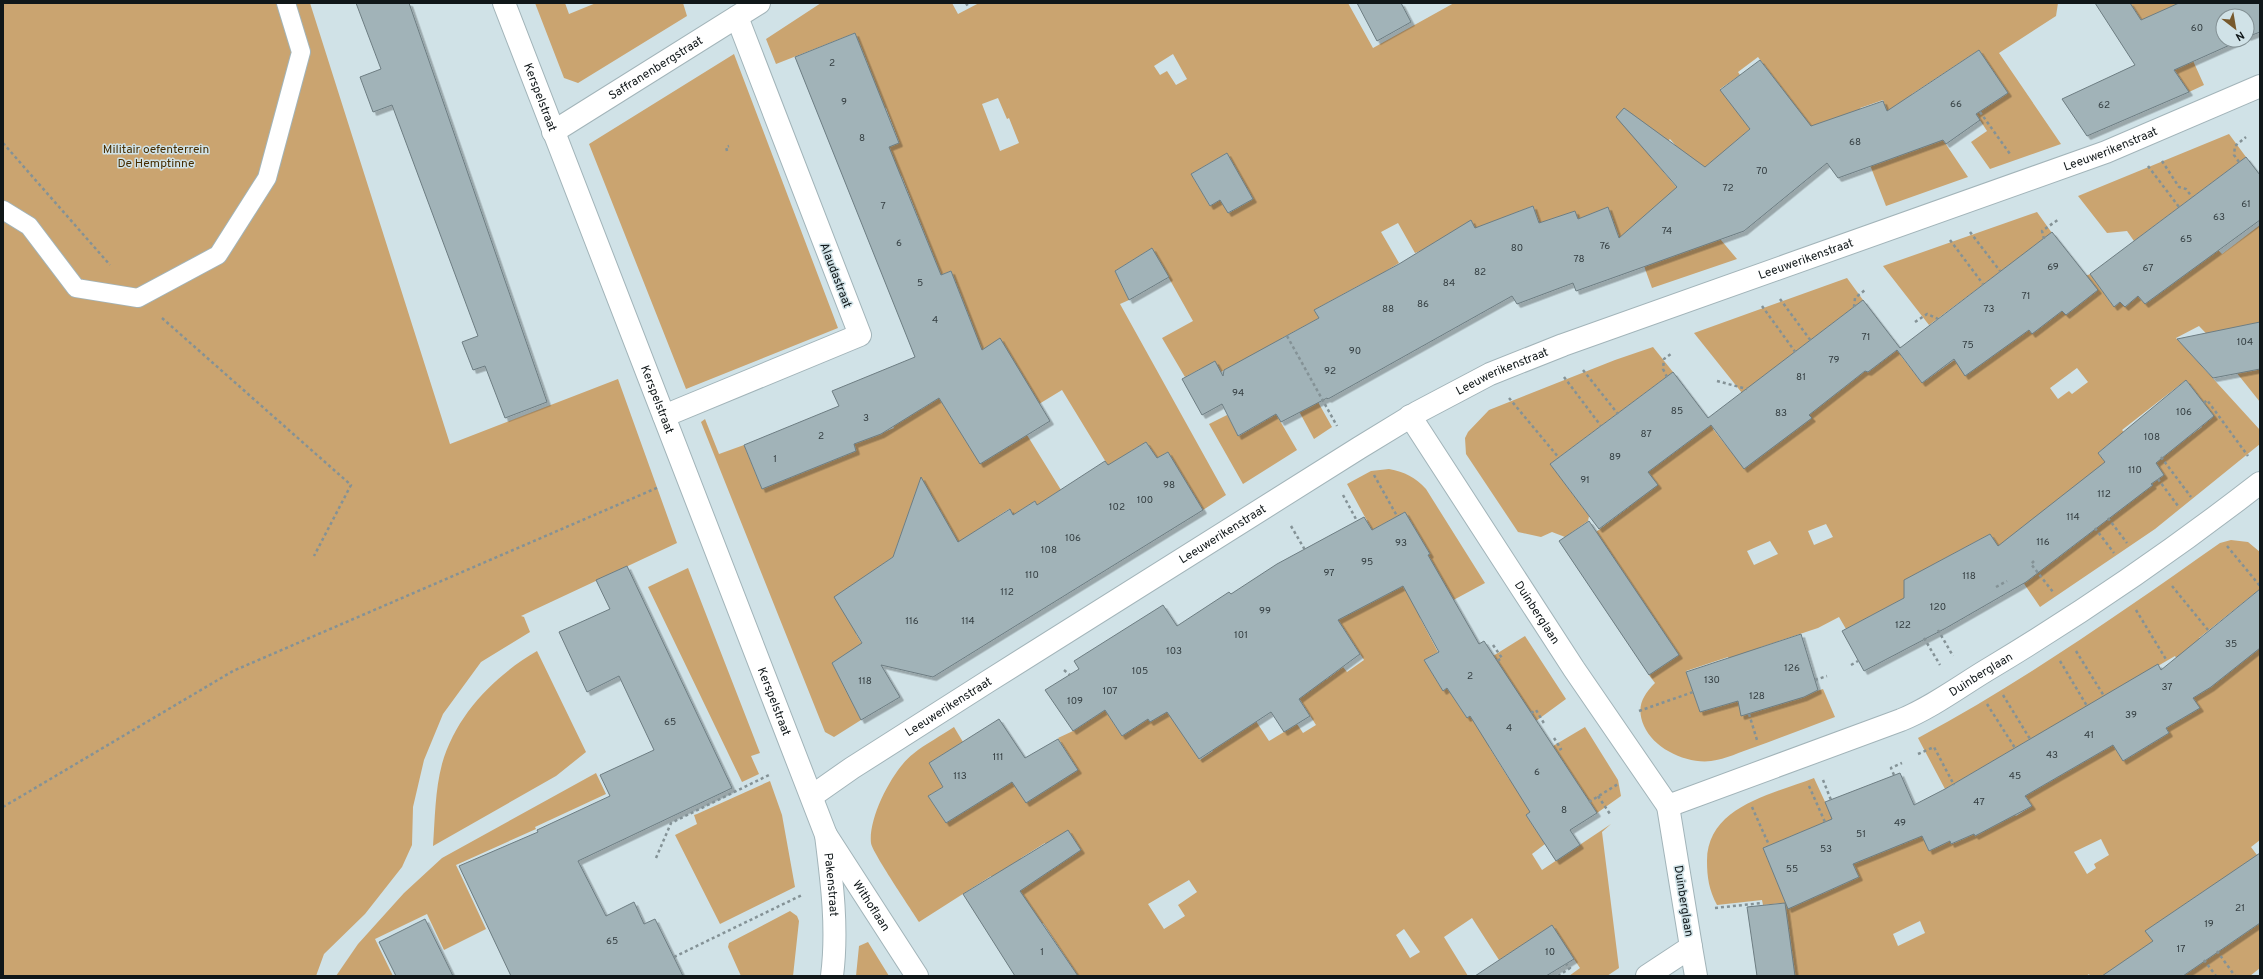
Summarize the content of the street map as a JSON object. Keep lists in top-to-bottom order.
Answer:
{
  "streets": {
    "street": [
      "Saffranenbergstraat",
      "Kerspelstraat",
      "Leeuwerikenstraat",
      "Alaudastraat",
      "Duinberglaan",
      "Pakenstraat",
      "Withoflaan"
    ]
  },
  "crossings": [
    ["Saffranenbergstraat", "Kerspelstraat"],
    ["Saffranenbergstraat", "Alaudastraat"],
    ["Kerspelstraat", "Leeuwerikenstraat"],
    ["Kerspelstraat", "Alaudastraat"],
    ["Kerspelstraat", "Pakenstraat"],
    ["Leeuwerikenstraat", "Duinberglaan"],
    ["Leeuwerikenstraat", "Pakenstraat"],
    ["Pakenstraat", "Withoflaan"]
  ],
  "parks": ["Militair oefenterrein De Hemptinne"],
  "house_numbers": [
    "60",
    "2",
    "9",
    "66",
    "62",
    "8",
    "68",
    "70",
    "72",
    "61",
    "7",
    "63",
    "74",
    "65",
    "6",
    "76",
    "80",
    "78",
    "69",
    "67",
    "82",
    "5",
    "84",
    "71",
    "86",
    "88",
    "73",
    "4",
    "71",
    "104",
    "75",
    "90",
    "79",
    "92",
    "81",
    "94",
    "85",
    "106",
    "83",
    "3",
    "87",
    "2",
    "108",
    "89",
    "1",
    "110",
    "91",
    "98",
    "112",
    "100",
    "102",
    "114",
    "106",
    "116",
    "93",
    "108",
    "95",
    "97",
    "110",
    "118",
    "112",
    "120",
    "99",
    "116",
    "114",
    "122",
    "101",
    "35",
    "103",
    "126",
    "105",
    "2",
    "130",
    "118",
    "37",
    "107",
    "128",
    "109",
    "39",
    "65",
    "4",
    "41",
    "43",
    "111",
    "6",
    "113",
    "45",
    "47",
    "8",
    "49",
    "51",
    "53",
    "55",
    "21",
    "19",
    "65",
    "17",
    "1",
    "10"
  ],
  "north": "bottom right"
}
